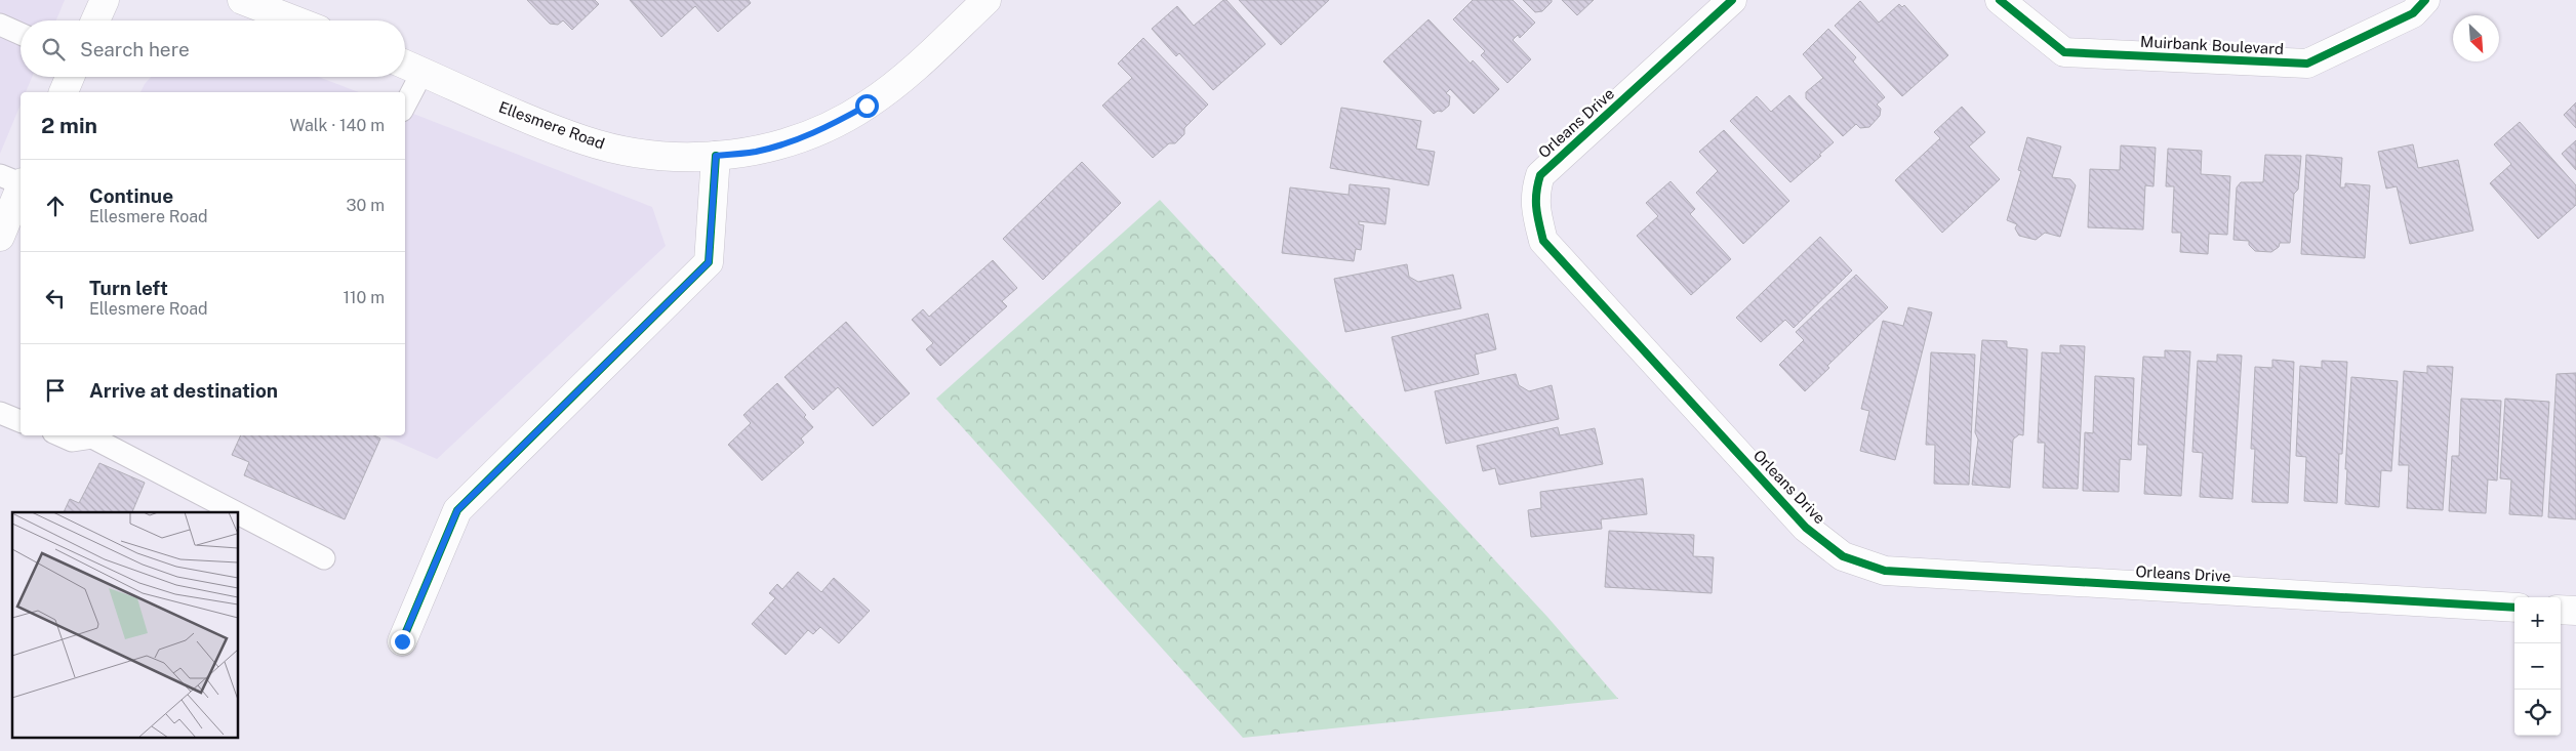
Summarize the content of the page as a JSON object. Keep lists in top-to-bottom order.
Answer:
{
  "streets": {
    "street": ["Muirbank Boulevard", "Orleans Drive", "Ellesmere Road"]
  },
  "north": "bottom right",
  "page": {
    "search": "Search here",
    "heading": ["2 min", "Walk · 140 m"],
    "list": [
      ["Continue", "Ellesmere Road", "30 m"],
      ["Turn left", "Ellesmere Road", "110 m"],
      "Arrive at destination"
    ],
    "map_buttons": ["+", "−"]
  }
}
